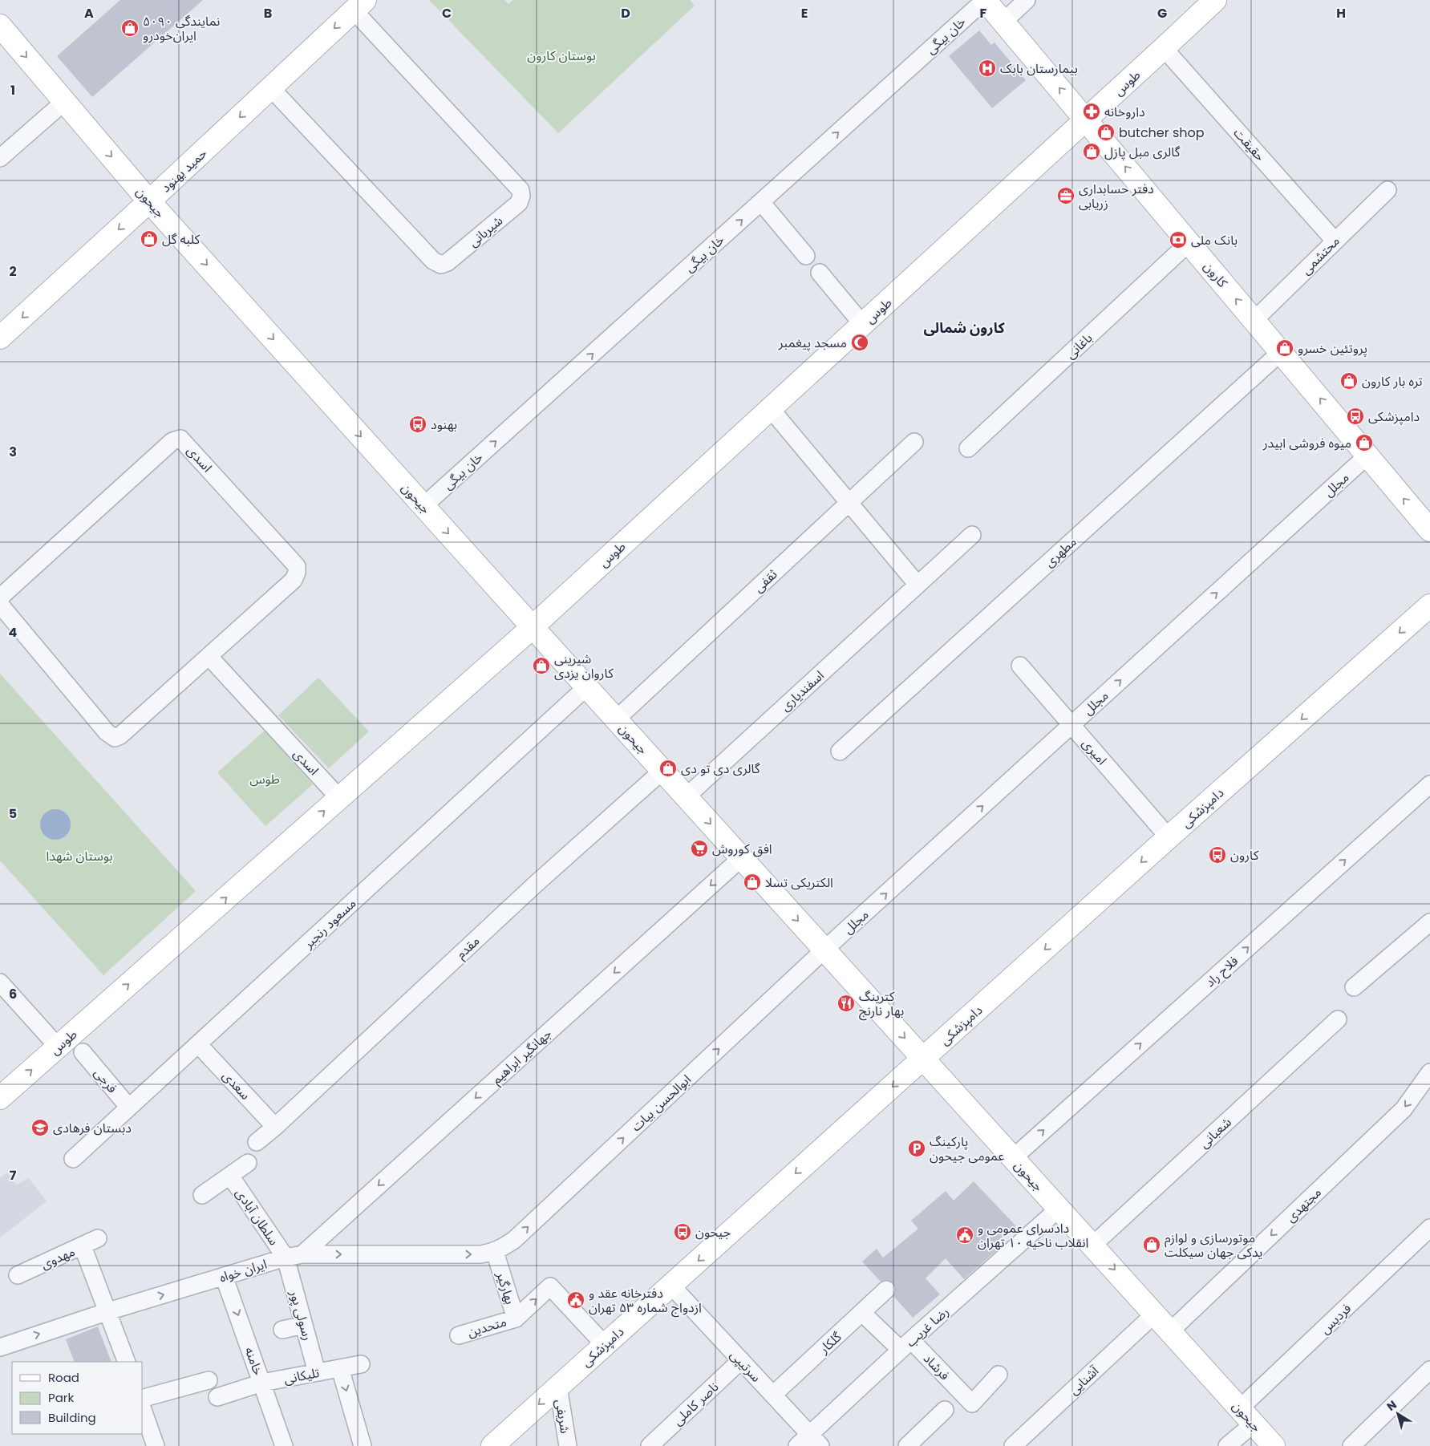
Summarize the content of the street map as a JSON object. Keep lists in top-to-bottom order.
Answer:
{
  "streets": {
    "main road": [
      "طوس",
      "حمید بهنود",
      "جیحون",
      "کارون",
      "دامپزشکی"
    ],
    "street": [
      "خان بیگی",
      "حقیقت",
      "شیربانی",
      "محتشمی",
      "باغانی",
      "اسدی",
      "مجلل",
      "مطهری",
      "ثقفی",
      "اسفندیاری",
      "امیری",
      "مسعود رنجبر",
      "مقدم",
      "فلاح راد",
      "جهانگیر ابراهیم",
      "فرجی",
      "سعدی",
      "ابوالحسن بیات",
      "شعبانی",
      "مجتهدی",
      "سلطان آبادی",
      "مهدوی",
      "ایران خواه",
      "بهارگیر",
      "رسولی پور",
      "فردیس",
      "متحدین",
      "رضا غریب",
      "گلکار",
      "خامنه",
      "سرتیپی",
      "فرشاد",
      "تلیکانی",
      "آشنایی",
      "ناصر کاملی",
      "شریفی"
    ]
  },
  "crossings": [
    ["خان بیگی", "جیحون"],
    ["خان بیگی", "کارون"],
    ["طوس", "حقیقت"],
    ["طوس", "جیحون"],
    ["طوس", "کارون"],
    ["طوس", "اسدی"],
    ["حقیقت", "محتشمی"],
    ["حمید بهنود", "جیحون"],
    ["حمید بهنود", "شیربانی"],
    ["جیحون", "مجلل"],
    ["جیحون", "ثقفی"],
    ["جیحون", "اسفندیاری"],
    ["جیحون", "دامپزشکی"],
    ["جیحون", "مسعود رنجبر"],
    ["جیحون", "مقدم"],
    ["جیحون", "فلاح راد"],
    ["جیحون", "جهانگیر ابراهیم"],
    ["جیحون", "ابوالحسن بیات"],
    ["جیحون", "شعبانی"],
    ["جیحون", "مجتهدی"],
    ["جیحون", "فردیس"],
    ["جیحون", "رضا غریب"],
    ["جیحون", "آشنایی"],
    ["محتشمی", "کارون"],
    ["کارون", "باغانی"],
    ["کارون", "مجلل"],
    ["کارون", "مطهری"],
    ["مجلل", "امیری"],
    ["مجلل", "ابوالحسن بیات"],
    ["امیری", "دامپزشکی"],
    ["دامپزشکی", "بهارگیر"],
    ["دامپزشکی", "سرتیپی"],
    ["دامپزشکی", "شریفی"],
    ["مسعود رنجبر", "فرجی"],
    ["مسعود رنجبر", "سعدی"],
    ["مقدم", "سعدی"],
    ["جهانگیر ابراهیم", "ایران خواه"],
    ["ابوالحسن بیات", "ایران خواه"],
    ["ابوالحسن بیات", "بهارگیر"],
    ["سلطان آبادی", "ایران خواه"],
    ["سلطان آبادی", "رسولی پور"],
    ["ایران خواه", "بهارگیر"],
    ["ایران خواه", "رسولی پور"],
    ["ایران خواه", "خامنه"],
    ["بهارگیر", "متحدین"],
    ["رسولی پور", "تلیکانی"],
    ["رضا غریب", "سرتیپی"],
    ["رضا غریب", "فرشاد"],
    ["گلکار", "سرتیپی"],
    ["گلکار", "فرشاد"],
    ["خامنه", "تلیکانی"],
    ["سرتیپی", "ناصر کاملی"]
  ],
  "one_way": [
    "خان بیگی",
    "حمید بهنود",
    "جیحون",
    "کارون",
    "مجلل",
    "دامپزشکی",
    "فلاح راد",
    "جهانگیر ابراهیم",
    "ابوالحسن بیات",
    "مجتهدی",
    "ایران خواه"
  ],
  "districts": ["کارون شمالی"],
  "parks": ["بوستان کارون", "طوس", "بوستان شهدا"],
  "places": {
    "shop": [
      "نمایندگی ۵۰۹۰ ایران‌خودرو",
      "butcher shop",
      "گالری مبل پازل",
      "کلبه گل",
      "پروتئین خسرو",
      "تره بار کارون",
      "میوه فروشی ابیدر",
      "شیرینی کاروان یزدی",
      "گالری دی تو دی",
      "الکتریکی تسلا",
      "موتورسازی و لوازم یدکی جهان سیکلت"
    ],
    "hospital": ["بیمارستان بابک"],
    "pharmacy": ["داروخانه"],
    "office": ["دفتر حسابداری زریابی"],
    "bank": ["بانک ملی"],
    "mosque": ["مسجد پیغمبر"],
    "bus stop": [
      "دامپزشکی",
      "بهنود",
      "کارون",
      "جیحون"
    ],
    "supermarket": ["افق کوروش"],
    "restaurant": ["کترینگ بهار نارنج"],
    "school or university": ["دبستان فرهادی"],
    "parking": ["پارکینگ عمومی جیحون"],
    "public building": ["دادسرای عمومی و انقلاب ناحیه ۱۰ تهران", "دفترخانه عقد و ازدواج شماره ۵۳ تهران"]
  },
  "legend": ["Road", "Park", "Building"],
  "north": "top left",
  "grid": {
    "columns": [
      "A",
      "B",
      "C",
      "D",
      "E",
      "F",
      "G",
      "H"
    ],
    "rows": [
      "1",
      "2",
      "3",
      "4",
      "5",
      "6",
      "7"
    ]
  }
}
